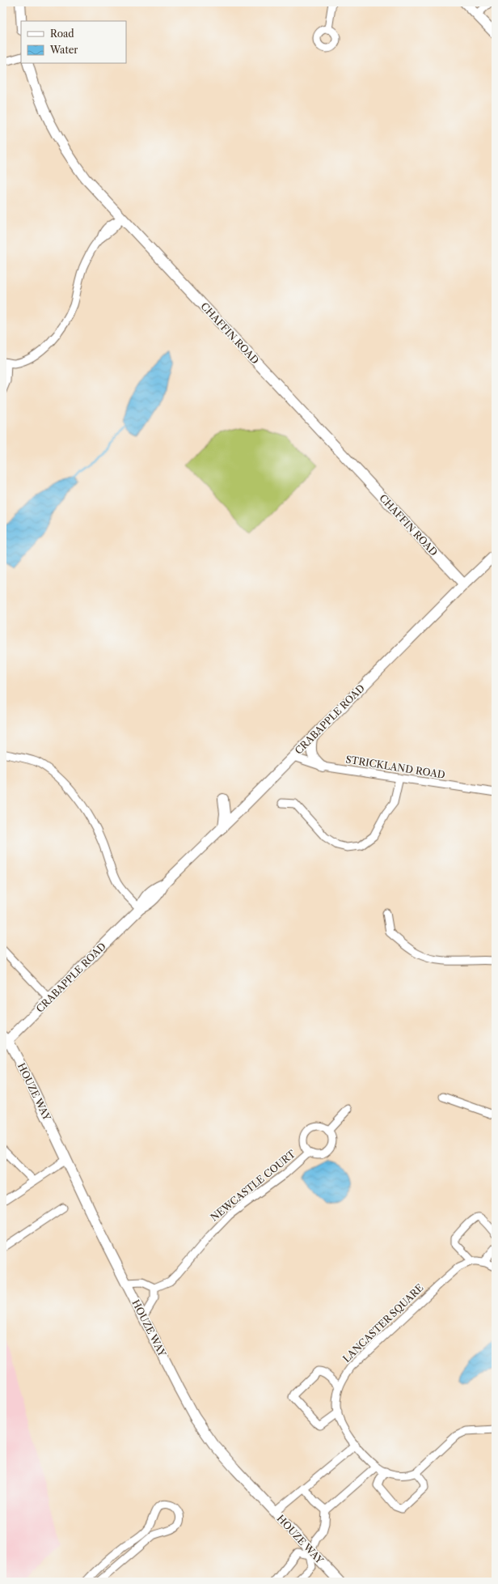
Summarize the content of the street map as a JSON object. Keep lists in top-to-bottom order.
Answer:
{
  "streets": {
    "street": [
      "CHAFFIN ROAD",
      "CRABAPPLE ROAD",
      "STRICKLAND ROAD",
      "HOUZE WAY",
      "NEWCASTLE COURT",
      "LANCASTER SQUARE"
    ]
  },
  "crossings": [
    ["CHAFFIN ROAD", "CRABAPPLE ROAD"],
    ["CRABAPPLE ROAD", "STRICKLAND ROAD"],
    ["CRABAPPLE ROAD", "HOUZE WAY"]
  ],
  "legend": ["Road", "Water"]
}
